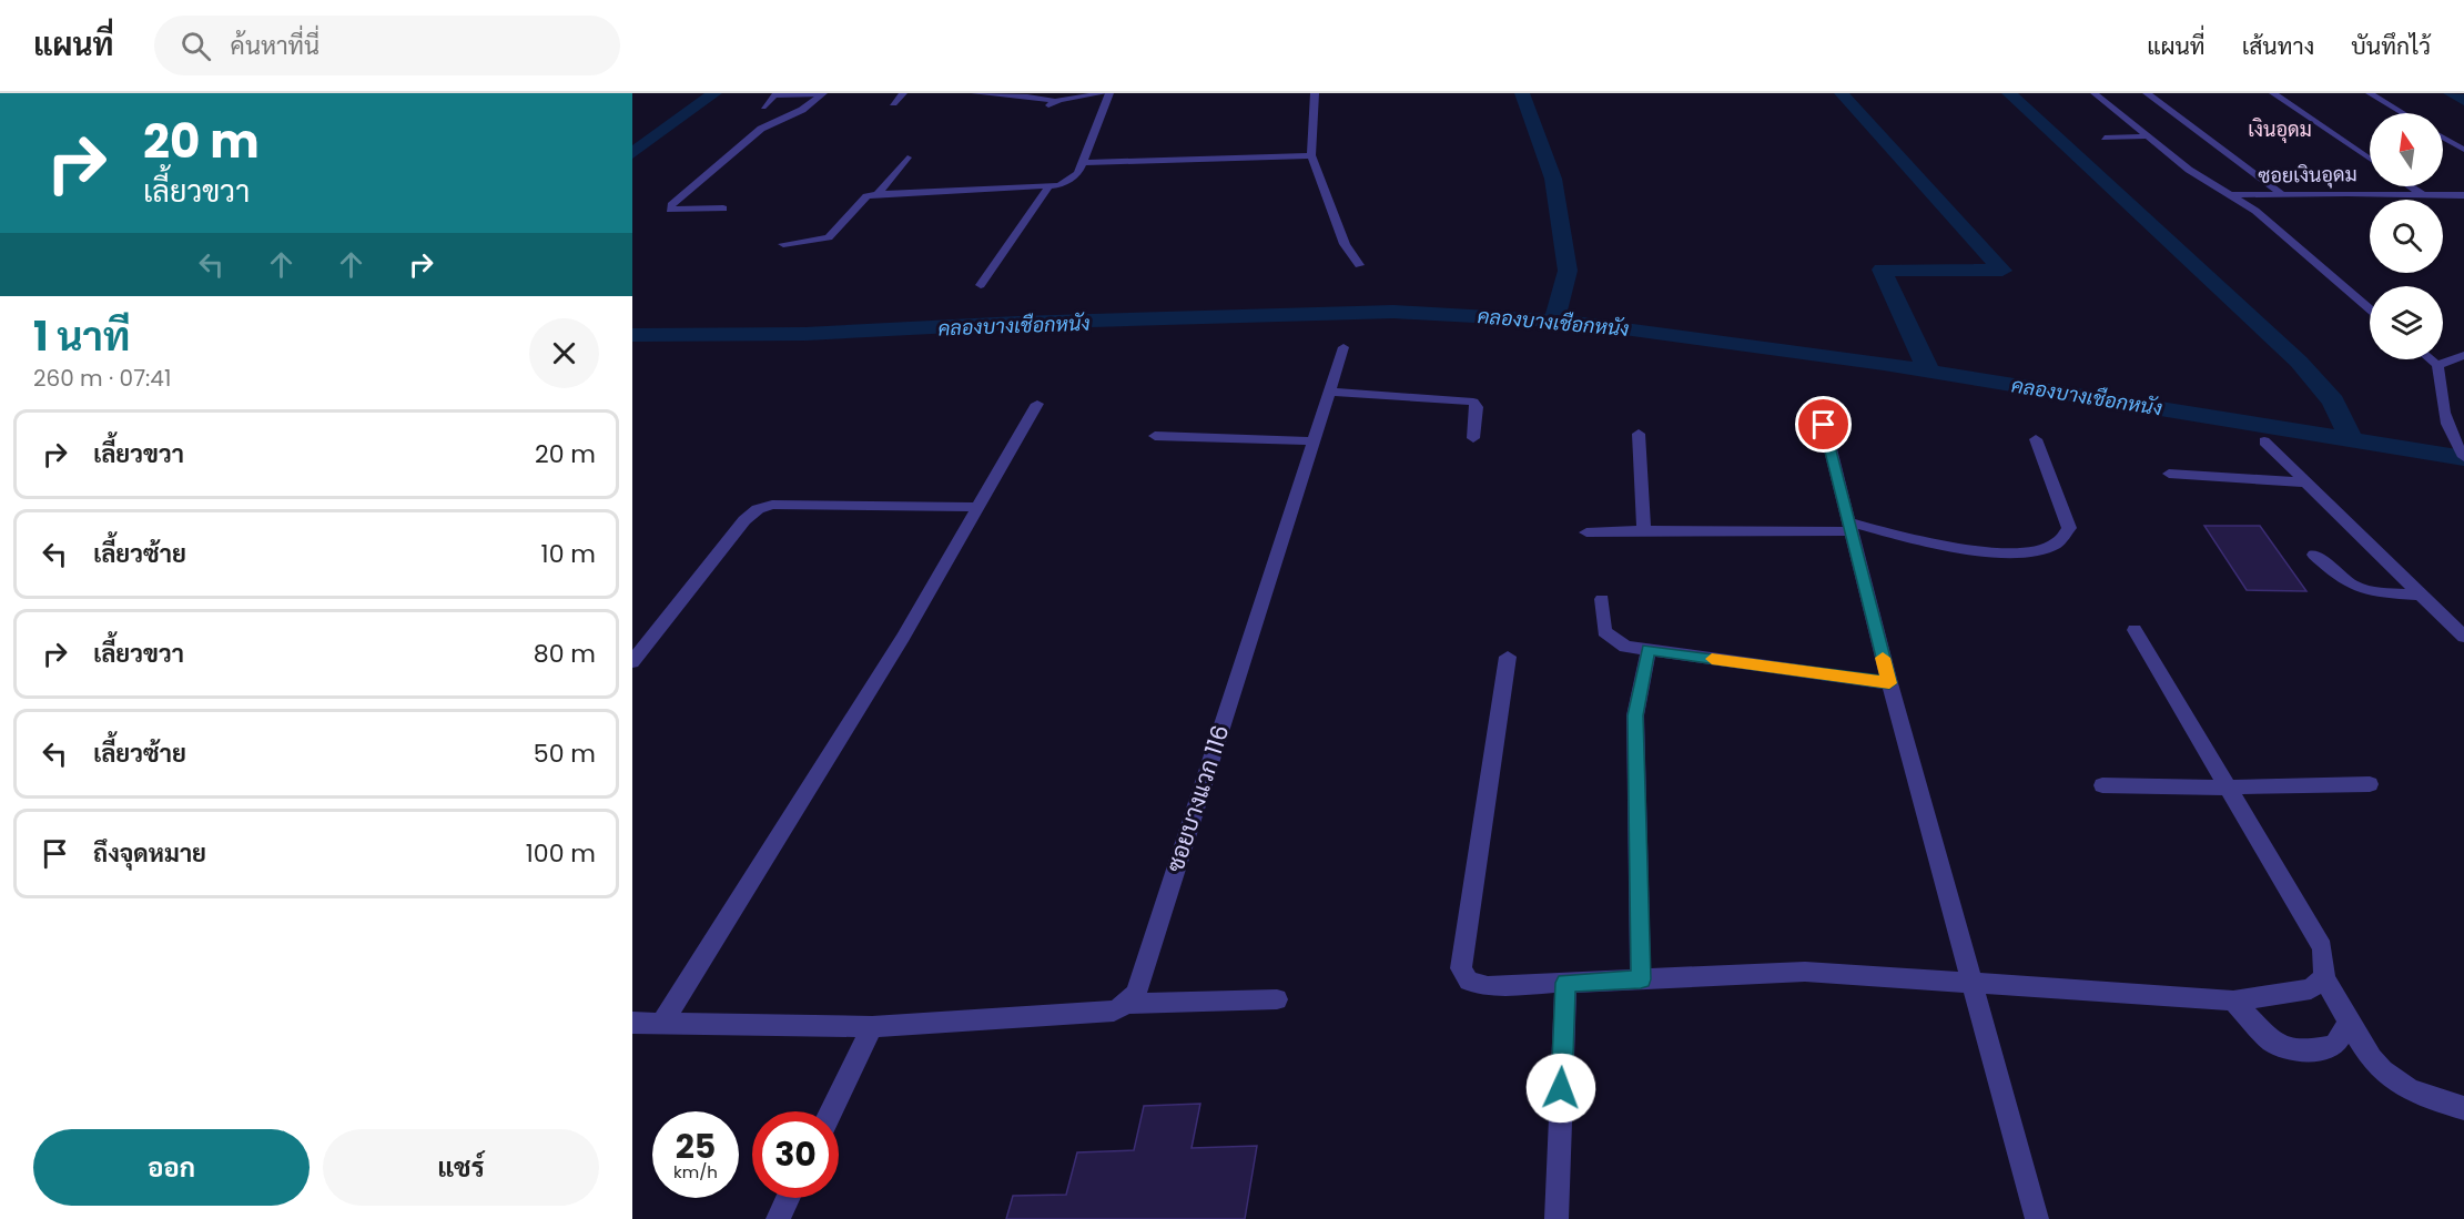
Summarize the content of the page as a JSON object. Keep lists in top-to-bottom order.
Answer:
{
  "streets": {
    "street": ["ซอยเงินอุดม", "ซอยบางแวก 116"]
  },
  "districts": ["เงินอุดม"],
  "water": ["คลองบางเชือกหนัง"],
  "north": "top",
  "page": {
    "header": "แผนที่",
    "search": "ค้นหาที่นี่",
    "nav": ["แผนที่", "เส้นทาง", "บันทึกไว้"],
    "turn": ["20 m", "เลี้ยวขวา"],
    "heading": ["1 นาที", "260 m · 07:41"],
    "list": [
      {
        "name": "เลี้ยวขวา",
        "value": "20 m"
      },
      {
        "name": "เลี้ยวซ้าย",
        "value": "10 m"
      },
      {
        "name": "เลี้ยวขวา",
        "value": "80 m"
      },
      {
        "name": "เลี้ยวซ้าย",
        "value": "50 m"
      },
      {
        "name": "ถึงจุดหมาย",
        "value": "100 m"
      }
    ],
    "speed": "25 km/h",
    "limit": "30",
    "buttons": ["ออก", "แชร์"]
  }
}
